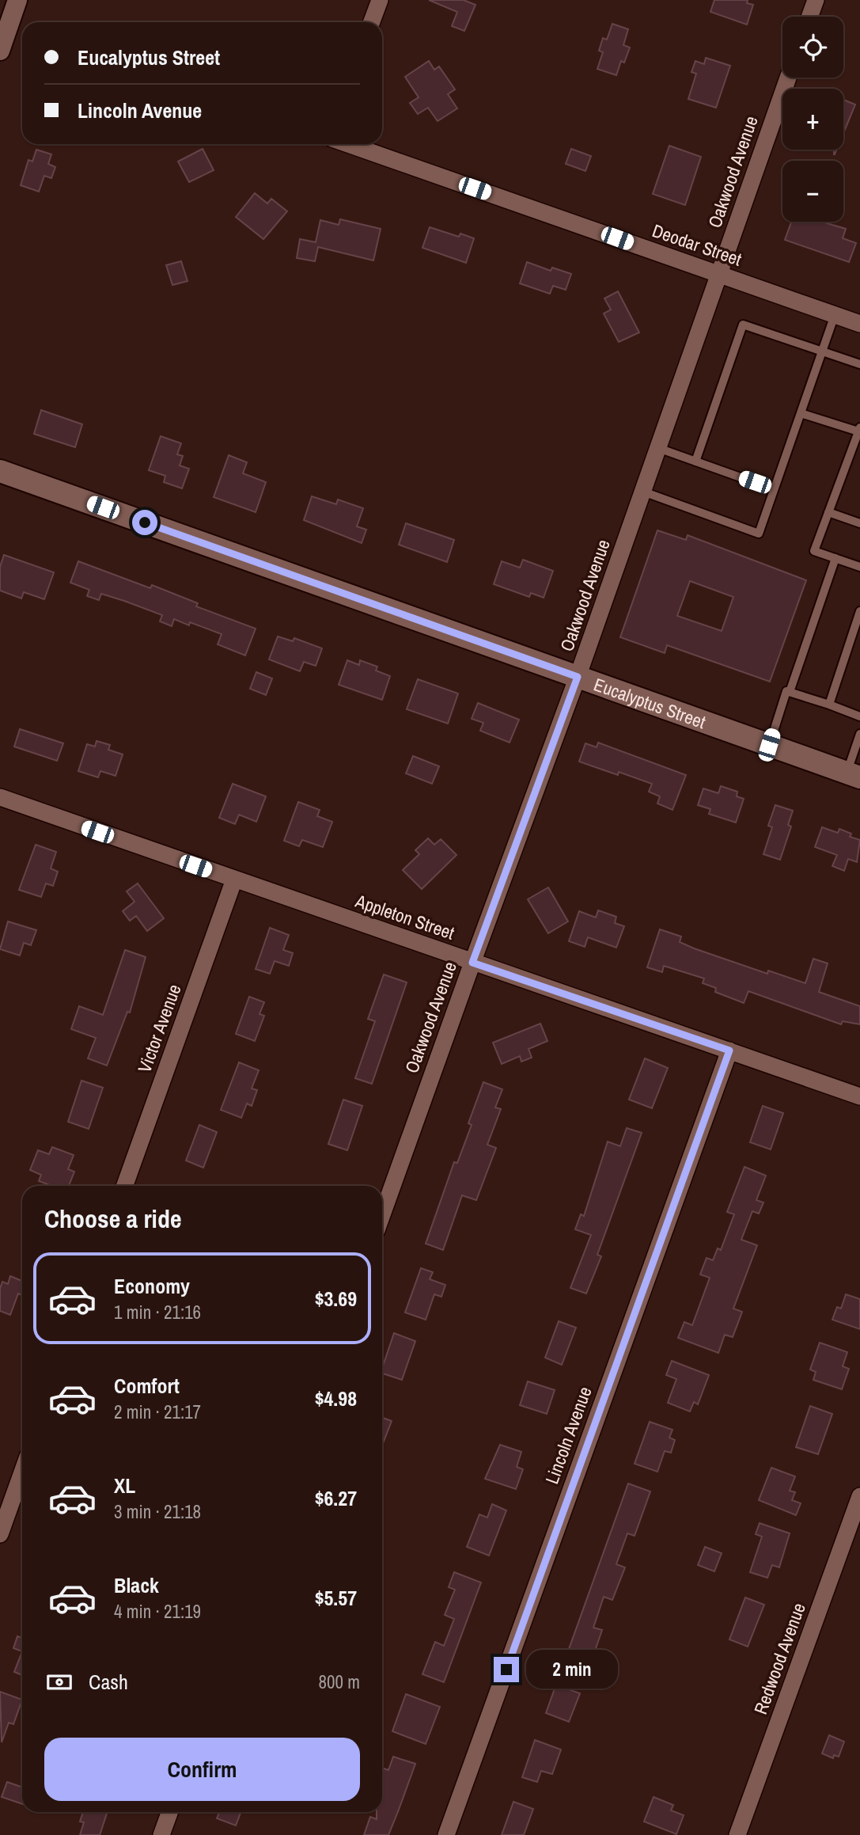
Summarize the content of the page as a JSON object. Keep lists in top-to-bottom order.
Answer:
{
  "streets": {
    "main road": ["Eucalyptus Street"],
    "street": [
      "Oakwood Avenue",
      "Deodar Street",
      "Appleton Street",
      "Victor Avenue",
      "Lincoln Avenue",
      "Redwood Avenue"
    ]
  },
  "crossings": [
    ["Oakwood Avenue", "Deodar Street"],
    ["Oakwood Avenue", "Eucalyptus Street"],
    ["Oakwood Avenue", "Appleton Street"],
    ["Appleton Street", "Victor Avenue"],
    ["Appleton Street", "Lincoln Avenue"]
  ],
  "page": {
    "map_buttons": ["+", "−"],
    "banner": ["Eucalyptus Street", "Lincoln Avenue"],
    "heading": "Choose a ride",
    "list": [
      {
        "name": "Economy",
        "note": "1 min · 21:16",
        "value": "$3.69"
      },
      {
        "name": "Comfort",
        "note": "2 min · 21:17",
        "value": "$4.98"
      },
      {
        "name": "XL",
        "note": "3 min · 21:18",
        "value": "$6.27"
      },
      {
        "name": "Black",
        "note": "4 min · 21:19",
        "value": "$5.57"
      }
    ],
    "bubble": "2 min",
    "pay": ["Cash", "800 m"],
    "buttons": "Confirm"
  }
}
